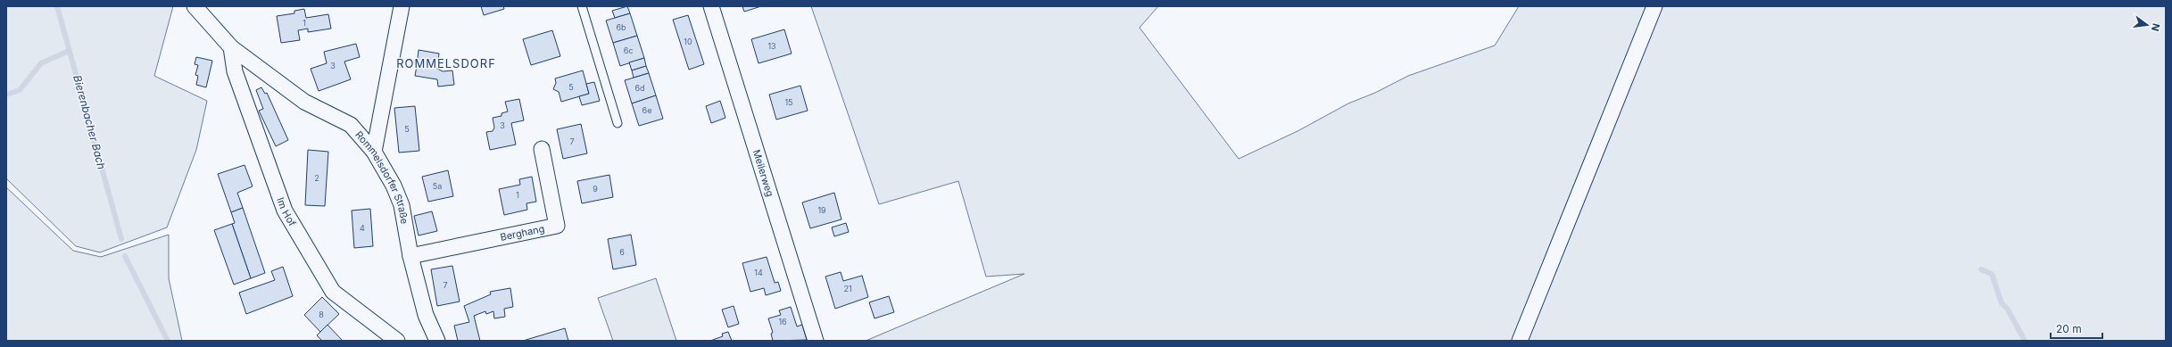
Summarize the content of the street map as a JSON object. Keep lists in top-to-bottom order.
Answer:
{
  "streets": {
    "street": [
      "Meilerweg",
      "Rommelsdorfer Straße",
      "Im Hof",
      "Berghang"
    ]
  },
  "crossings": [
    ["Rommelsdorfer Straße", "Im Hof"],
    ["Rommelsdorfer Straße", "Berghang"]
  ],
  "districts": ["ROMMELSDORF"],
  "water": ["Bierenbacher Bach"],
  "house_numbers": [
    "1",
    "6b",
    "10",
    "13",
    "6c",
    "3",
    "5",
    "6d",
    "15",
    "6e",
    "3",
    "5",
    "7",
    "2",
    "5a",
    "9",
    "1",
    "19",
    "4",
    "6",
    "14",
    "7",
    "21",
    "8",
    "16"
  ],
  "scale_bar": "20 m",
  "north": "right"
}
